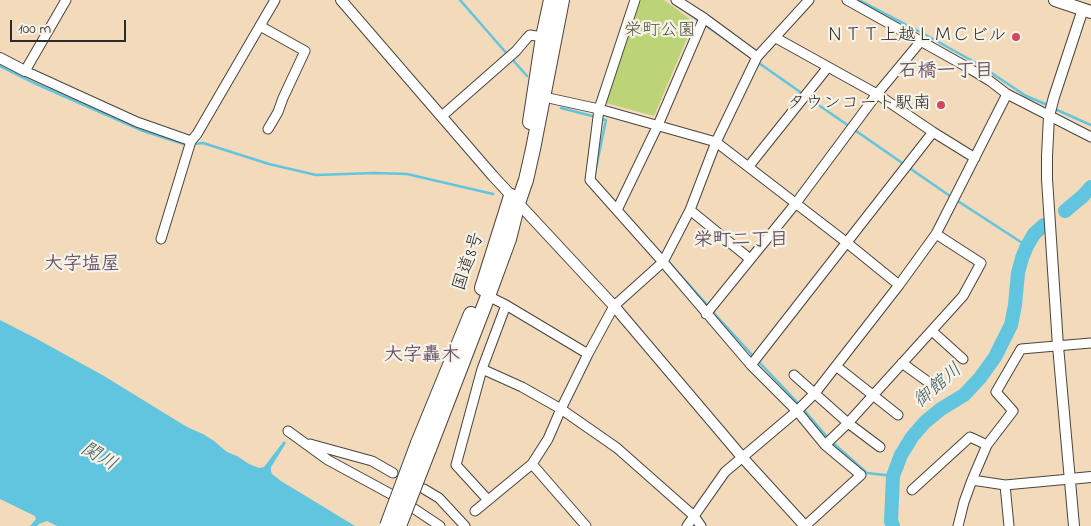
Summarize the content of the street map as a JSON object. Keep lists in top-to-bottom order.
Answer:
{
  "streets": {
    "highway": ["国道8号"]
  },
  "districts": [
    "石橋一丁目",
    "栄町二丁目",
    "大字塩屋",
    "大字轟木"
  ],
  "water": ["御館川", "関川"],
  "parks": ["栄町公園"],
  "places": ["ＮＴＴ上越ＬＭＣビル", "タウンコート駅南"],
  "scale_bar": "100 m"
}
